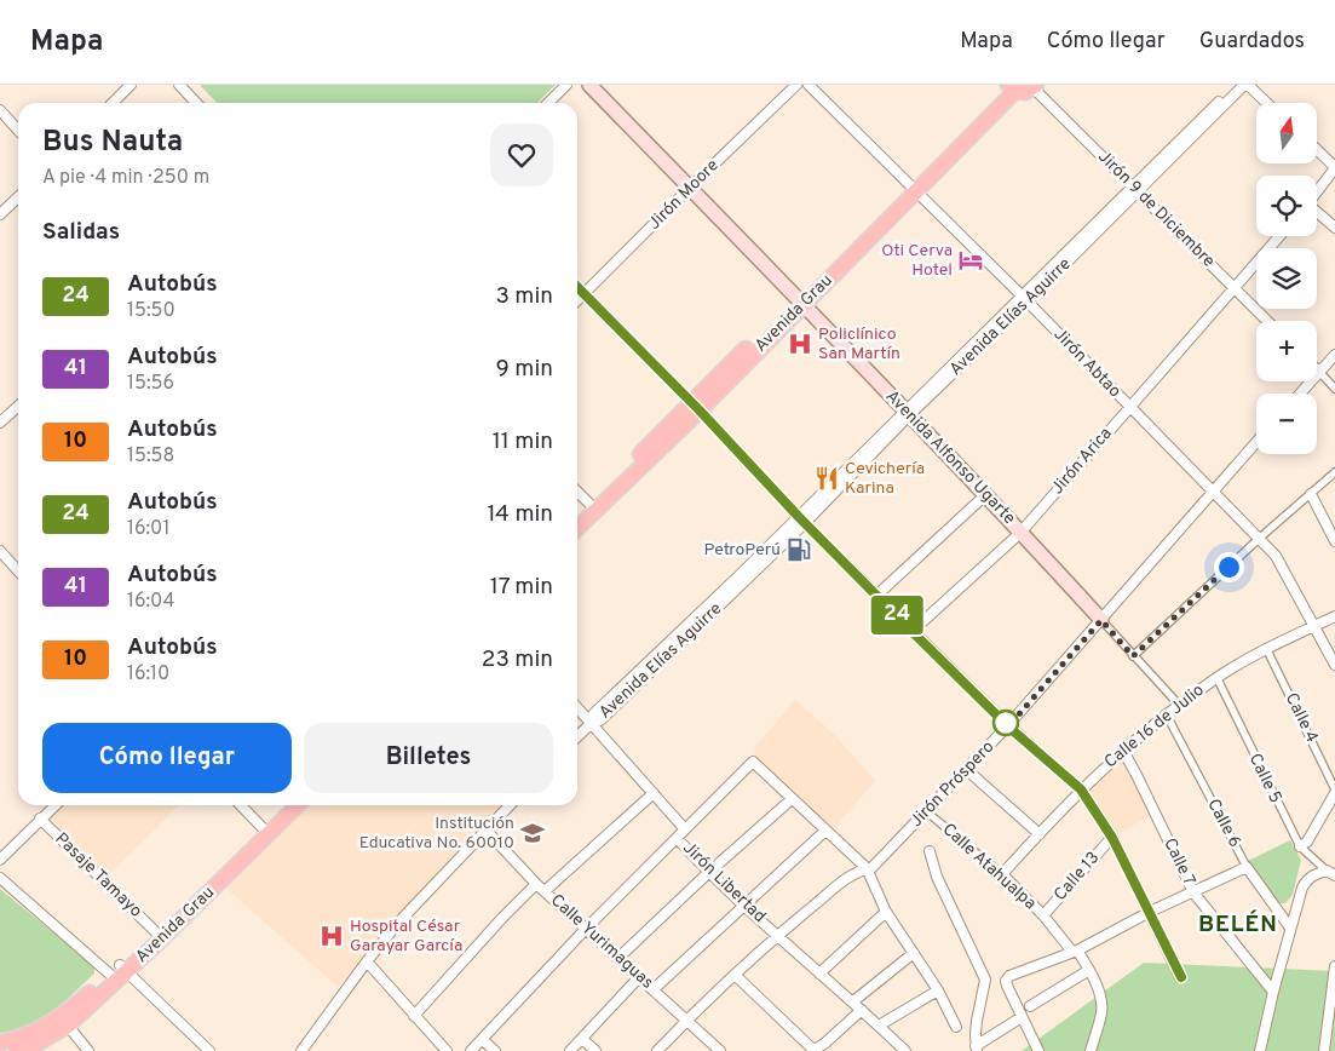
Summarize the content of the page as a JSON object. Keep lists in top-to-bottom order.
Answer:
{
  "streets": {
    "main road": ["Avenida Grau", "Avenida Alfonso Ugarte"],
    "street": [
      "Jirón Moore",
      "Jirón 9 de Diciembre",
      "Avenida Elías Aguirre",
      "Jirón Abtao",
      "Jirón Arica",
      "Calle 4",
      "Calle 16 de Julio",
      "Calle 5",
      "Jirón Próspero",
      "Calle 6",
      "Calle 7",
      "Calle Atahualpa",
      "Pasaje Tamayo",
      "Calle 13",
      "Jirón Libertad",
      "Calle Yurimaguas"
    ]
  },
  "crossings": [
    ["Jirón Moore", "Avenida Alfonso Ugarte"],
    ["Jirón 9 de Diciembre", "Avenida Elías Aguirre"],
    ["Jirón 9 de Diciembre", "Jirón Arica"],
    ["Avenida Grau", "Jirón Abtao"],
    ["Avenida Grau", "Avenida Alfonso Ugarte"],
    ["Avenida Grau", "Pasaje Tamayo"],
    ["Avenida Elías Aguirre", "Jirón Abtao"],
    ["Avenida Elías Aguirre", "Avenida Alfonso Ugarte"],
    ["Avenida Elías Aguirre", "Jirón Libertad"],
    ["Jirón Abtao", "Jirón Arica"],
    ["Jirón Abtao", "Calle 16 de Julio"],
    ["Jirón Abtao", "Jirón Próspero"],
    ["Avenida Alfonso Ugarte", "Jirón Arica"],
    ["Avenida Alfonso Ugarte", "Jirón Próspero"],
    ["Calle 4", "Calle 16 de Julio"],
    ["Calle 16 de Julio", "Calle 5"],
    ["Calle 16 de Julio", "Calle 6"],
    ["Calle 16 de Julio", "Calle 7"],
    ["Calle 16 de Julio", "Calle Atahualpa"],
    ["Jirón Próspero", "Calle Atahualpa"],
    ["Jirón Próspero", "Jirón Libertad"],
    ["Jirón Próspero", "Calle Yurimaguas"],
    ["Calle Atahualpa", "Calle 13"]
  ],
  "districts": ["BELÉN"],
  "places": {
    "hotel": ["Oti Cerva Hotel"],
    "hospital": ["Policlínico San Martín", "Hospital César Garayar García"],
    "restaurant": ["Cevichería Karina"],
    "fuel station": ["PetroPerú"],
    "school or university": ["Institución Educativa No. 60010"]
  },
  "lines": ["bus line 24"],
  "north": "top",
  "page": {
    "header": "Mapa",
    "nav": ["Mapa", "Cómo llegar", "Guardados"],
    "on_map": "24",
    "map_buttons": ["+", "−"],
    "heading": [
      ["Bus Nauta", "A pie · 4 min · 250 m"],
      "Salidas"
    ],
    "list": [
      {
        "mark": "24",
        "name": "Autobús",
        "note": "15:50",
        "value": "3 min"
      },
      {
        "mark": "41",
        "name": "Autobús",
        "note": "15:56",
        "value": "9 min"
      },
      {
        "mark": "10",
        "name": "Autobús",
        "note": "15:58",
        "value": "11 min"
      },
      {
        "mark": "24",
        "name": "Autobús",
        "note": "16:01",
        "value": "14 min"
      },
      {
        "mark": "41",
        "name": "Autobús",
        "note": "16:04",
        "value": "17 min"
      },
      {
        "mark": "10",
        "name": "Autobús",
        "note": "16:10",
        "value": "23 min"
      }
    ],
    "buttons": ["Cómo llegar", "Billetes"]
  }
}
